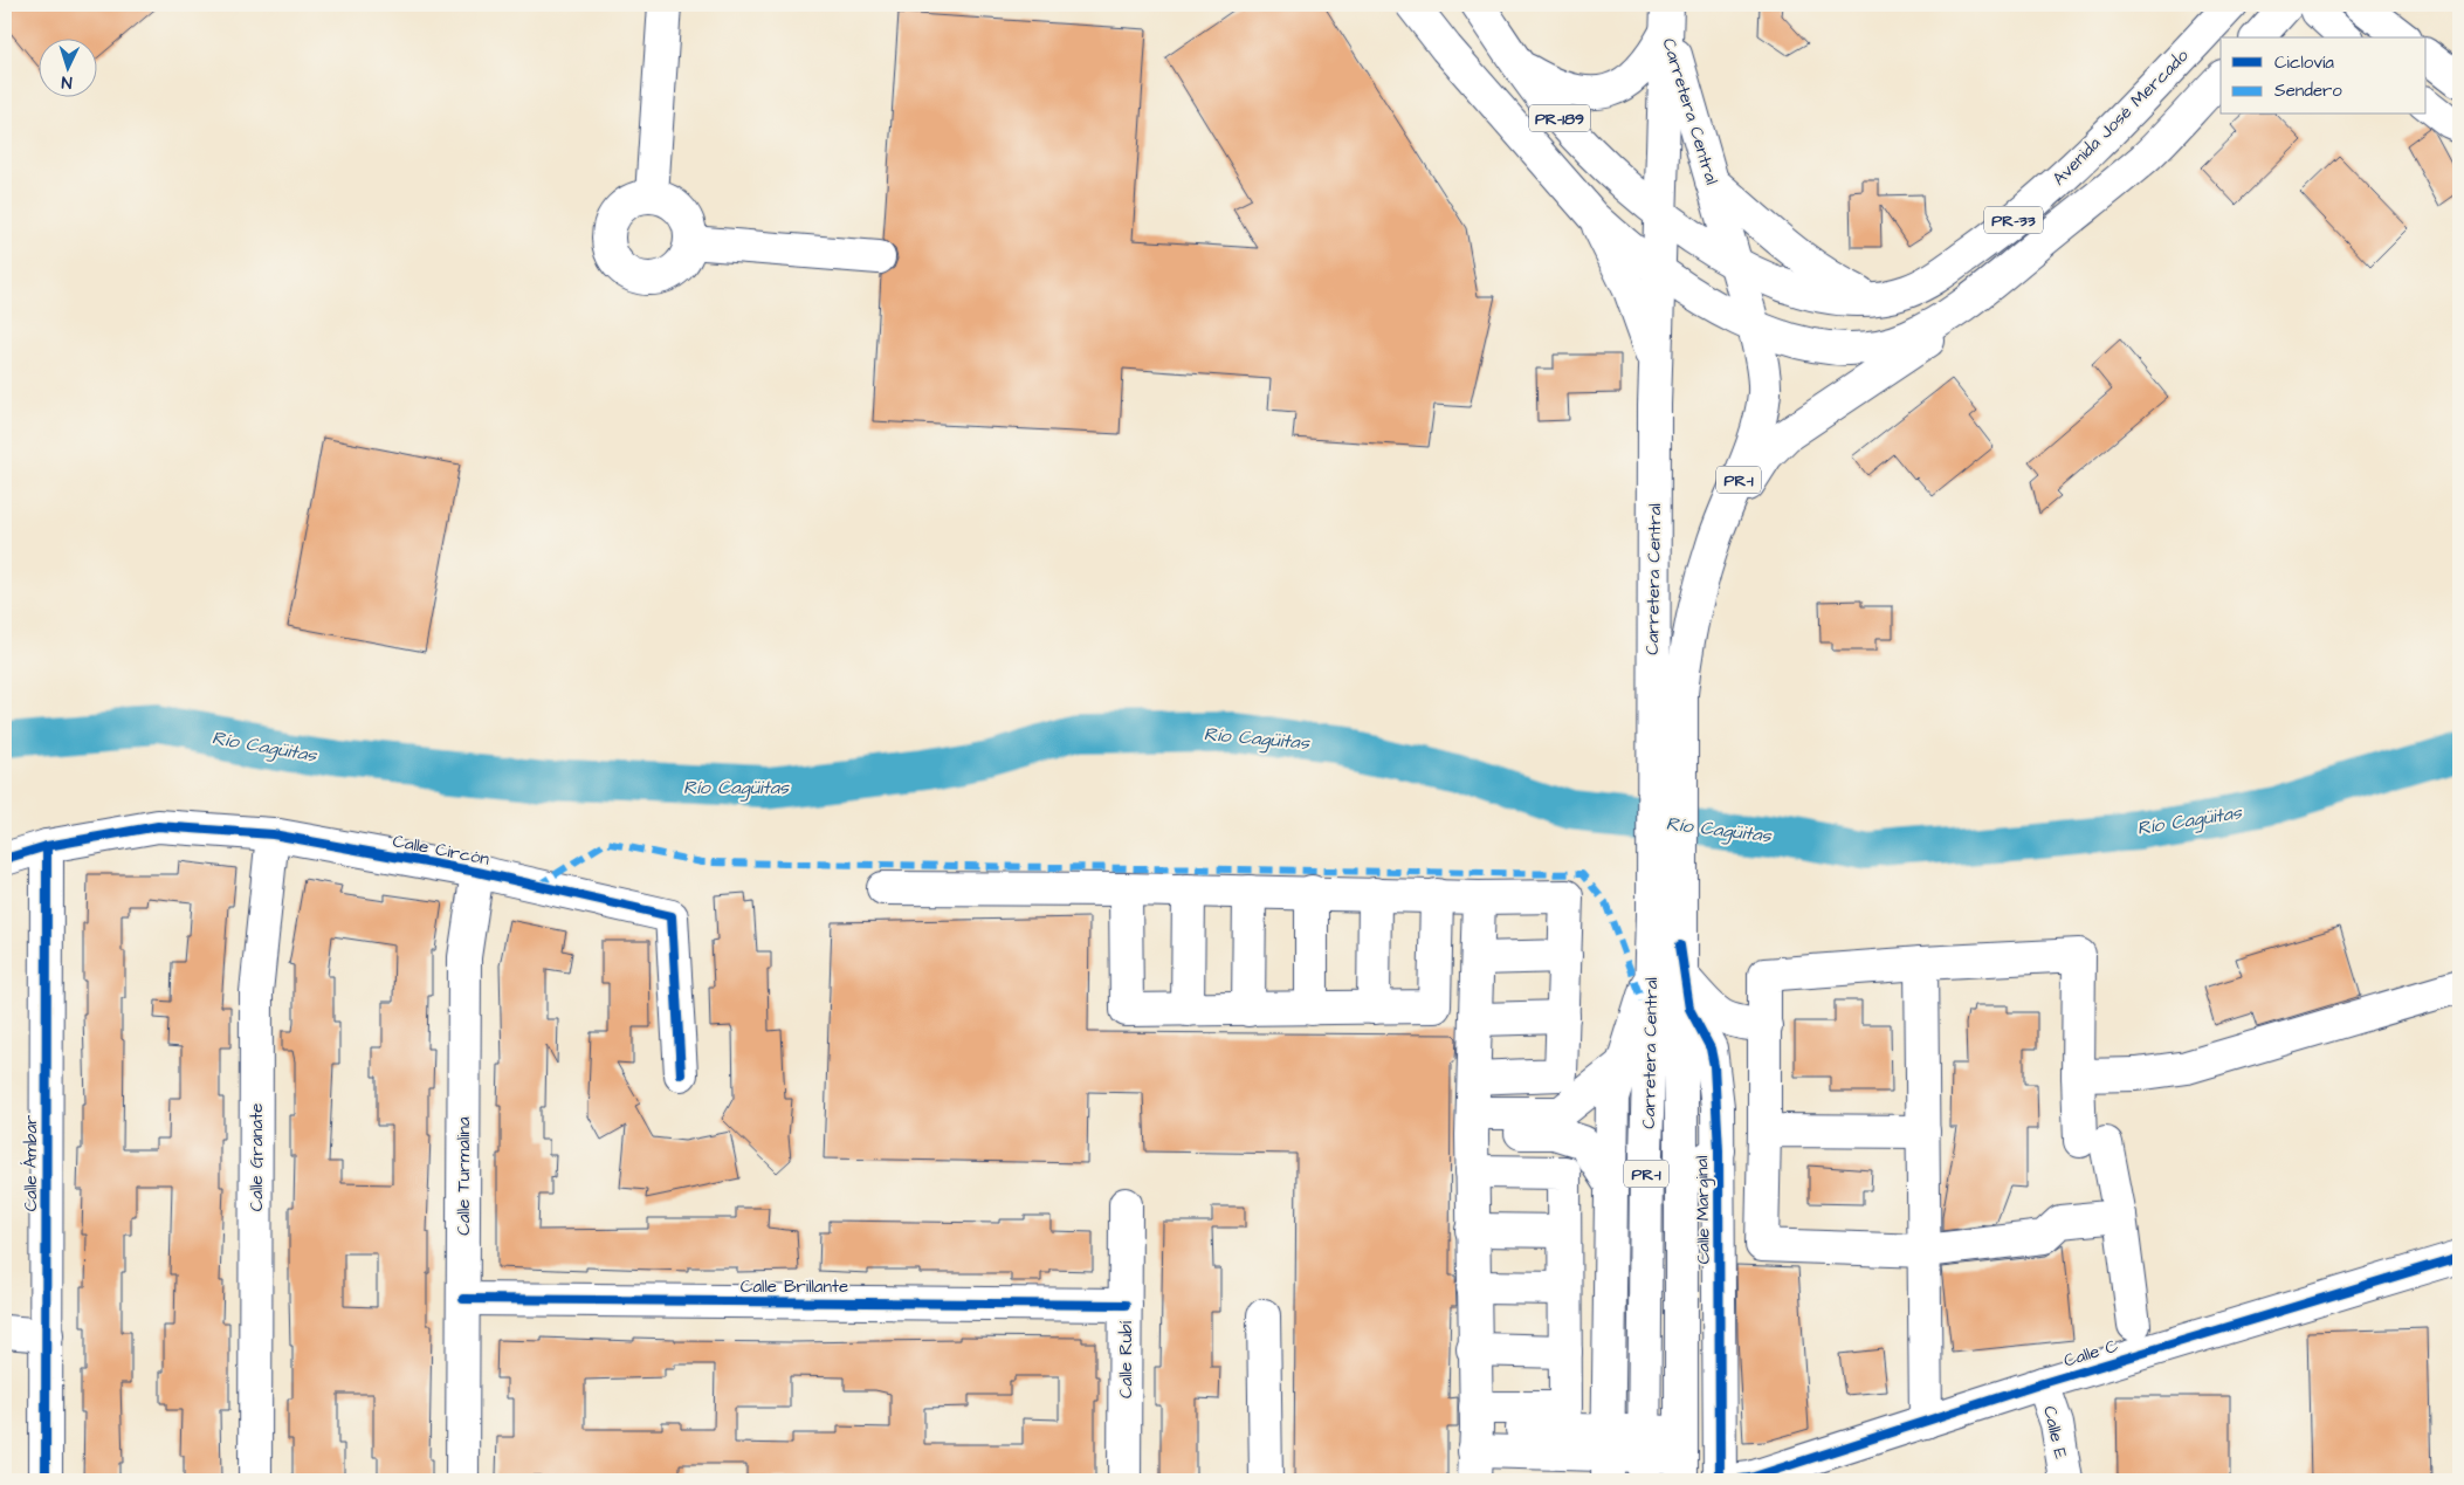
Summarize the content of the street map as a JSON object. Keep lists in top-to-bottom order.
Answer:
{
  "streets": {
    "street": [
      "Carretera Central",
      "Avenida José Mercado",
      "PR-189",
      "PR-33",
      "PR-1",
      "Calle Circón",
      "Calle Granate",
      "Calle Ámbar",
      "Calle Turmalina",
      "Calle Marginal",
      "Calle Brillante",
      "Calle C",
      "Calle Rubí",
      "Calle E"
    ]
  },
  "crossings": [
    ["Carretera Central", "Avenida José Mercado"],
    ["Carretera Central", "PR-189"],
    ["Carretera Central", "PR-33"],
    ["Carretera Central", "Calle Marginal"],
    ["Avenida José Mercado", "PR-189"],
    ["PR-189", "PR-33"],
    ["Calle Circón", "Calle Granate"],
    ["Calle Circón", "Calle Ámbar"],
    ["Calle Circón", "Calle Turmalina"],
    ["Calle Turmalina", "Calle Brillante"],
    ["Calle Brillante", "Calle Rubí"],
    ["Calle C", "Calle E"]
  ],
  "water": ["Río Cagüitas"],
  "legend": ["Ciclovía", "Sendero"],
  "north": "bottom"
}
